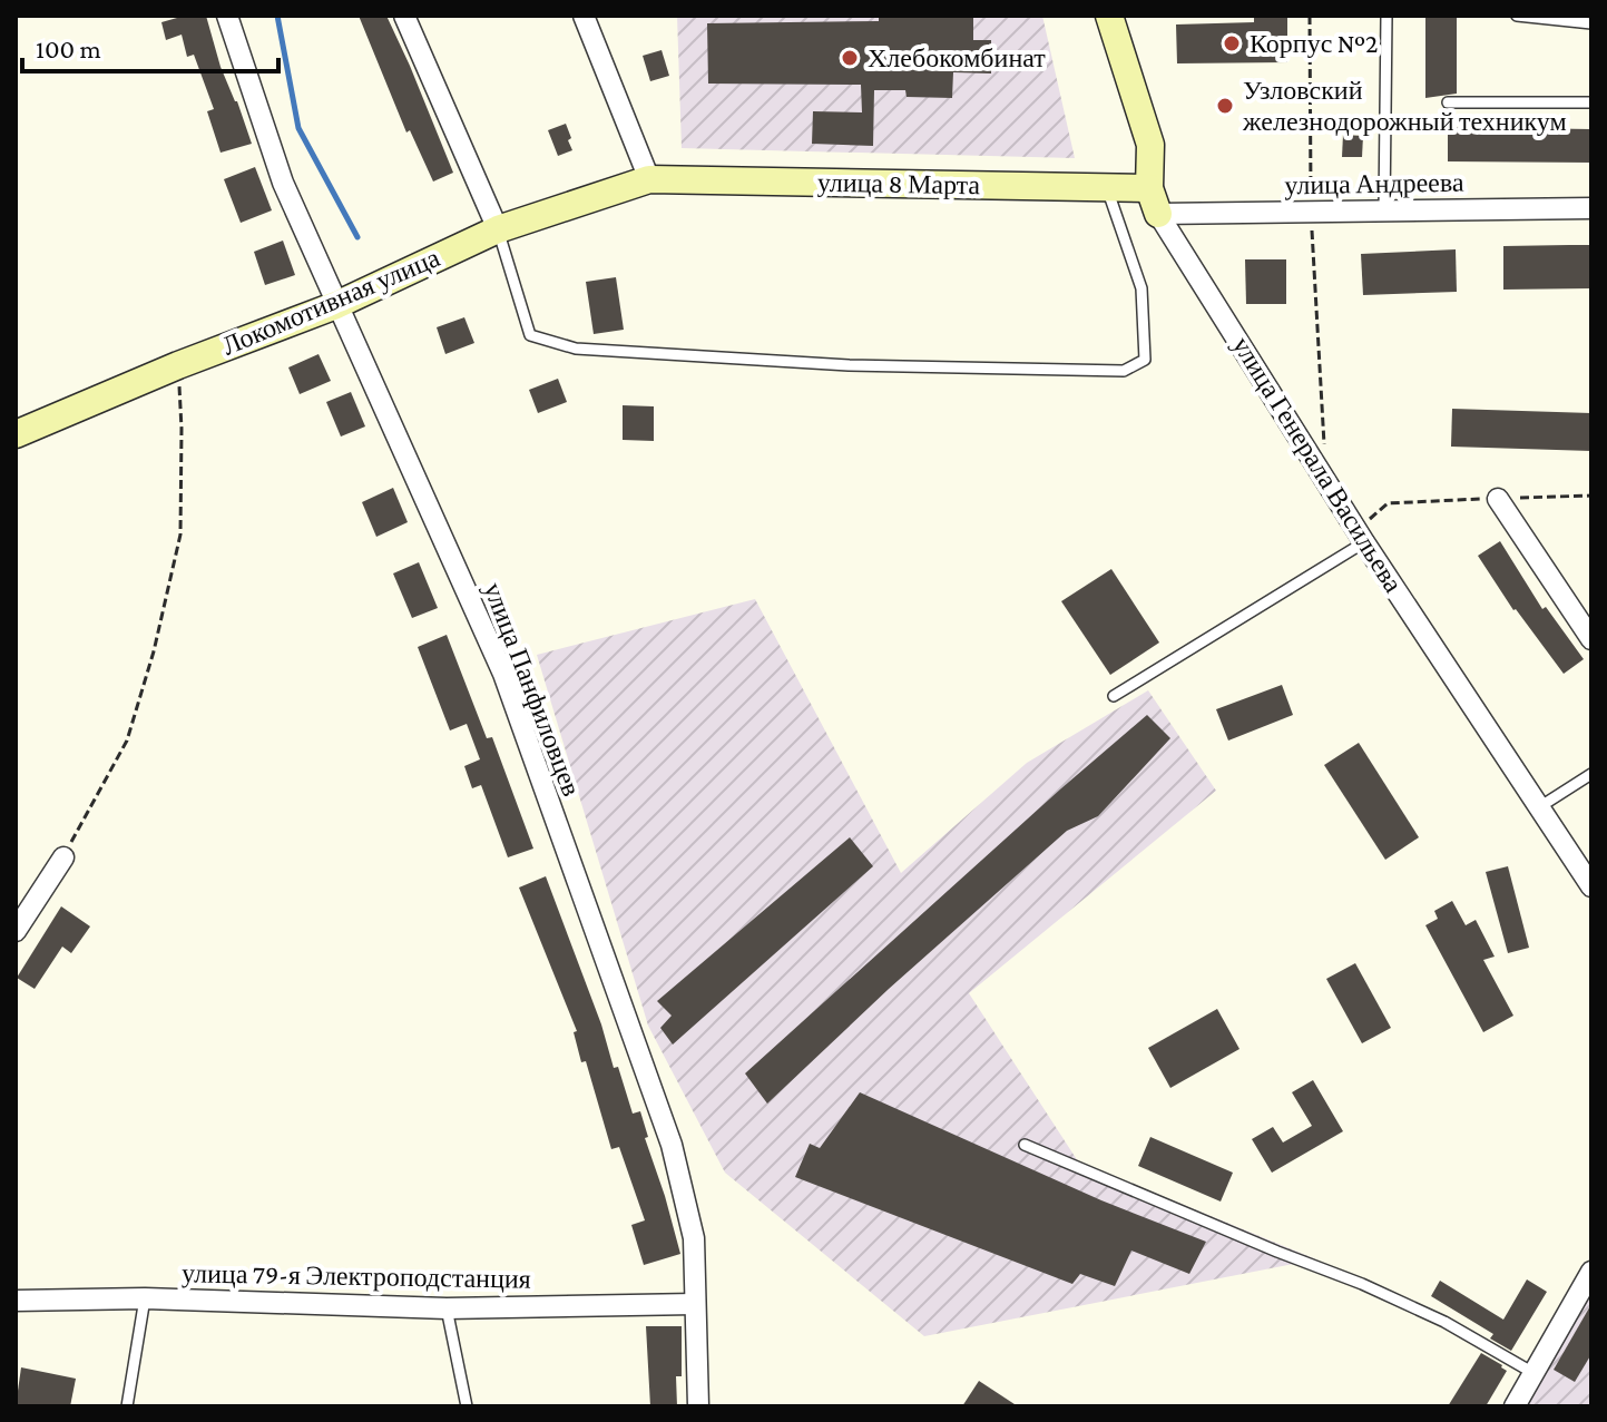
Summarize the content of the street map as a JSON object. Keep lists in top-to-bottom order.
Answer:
{
  "streets": {
    "main road": ["улица 8 Марта", "Локомотивная улица"],
    "street": [
      "улица Андреева",
      "улица Генерала Васильева",
      "улица Панфиловцев",
      "улица 79-я Электроподстанция"
    ]
  },
  "crossings": [
    ["улица 8 Марта", "улица Андреева"],
    ["улица 8 Марта", "Локомотивная улица"],
    ["улица 8 Марта", "улица Генерала Васильева"],
    ["улица Андреева", "улица Генерала Васильева"],
    ["Локомотивная улица", "улица Панфиловцев"],
    ["улица Панфиловцев", "улица 79-я Электроподстанция"]
  ],
  "places": ["Корпус №2", "Хлебокомбинат", "Узловский железнодорожный техникум"],
  "scale_bar": "100 m"
}
